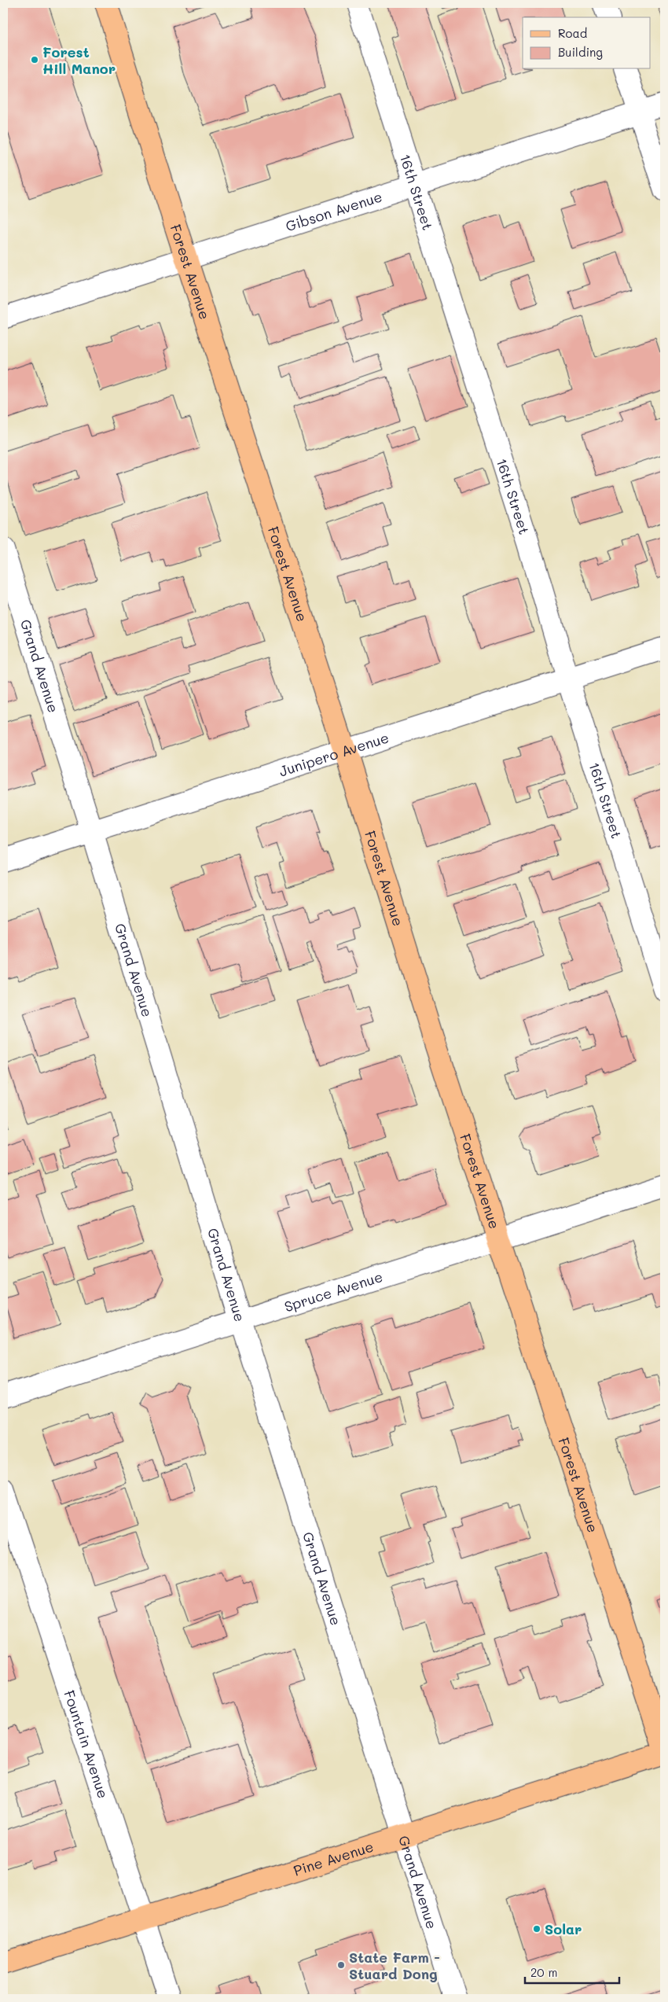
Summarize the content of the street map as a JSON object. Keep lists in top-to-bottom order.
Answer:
{
  "streets": {
    "main road": ["Forest Avenue", "Pine Avenue"],
    "street": [
      "16th Street",
      "Gibson Avenue",
      "Grand Avenue",
      "Junipero Avenue",
      "Spruce Avenue",
      "Fountain Avenue"
    ]
  },
  "crossings": [
    ["16th Street", "Gibson Avenue"],
    ["16th Street", "Junipero Avenue"],
    ["Gibson Avenue", "Forest Avenue"],
    ["Forest Avenue", "Junipero Avenue"],
    ["Forest Avenue", "Spruce Avenue"],
    ["Forest Avenue", "Pine Avenue"],
    ["Grand Avenue", "Junipero Avenue"],
    ["Grand Avenue", "Spruce Avenue"],
    ["Grand Avenue", "Pine Avenue"],
    ["Fountain Avenue", "Pine Avenue"]
  ],
  "places": ["Forest Hill Manor", "Solar", "State Farm - Stuard Dong"],
  "legend": ["Road", "Building"],
  "scale_bar": "20 m"
}
